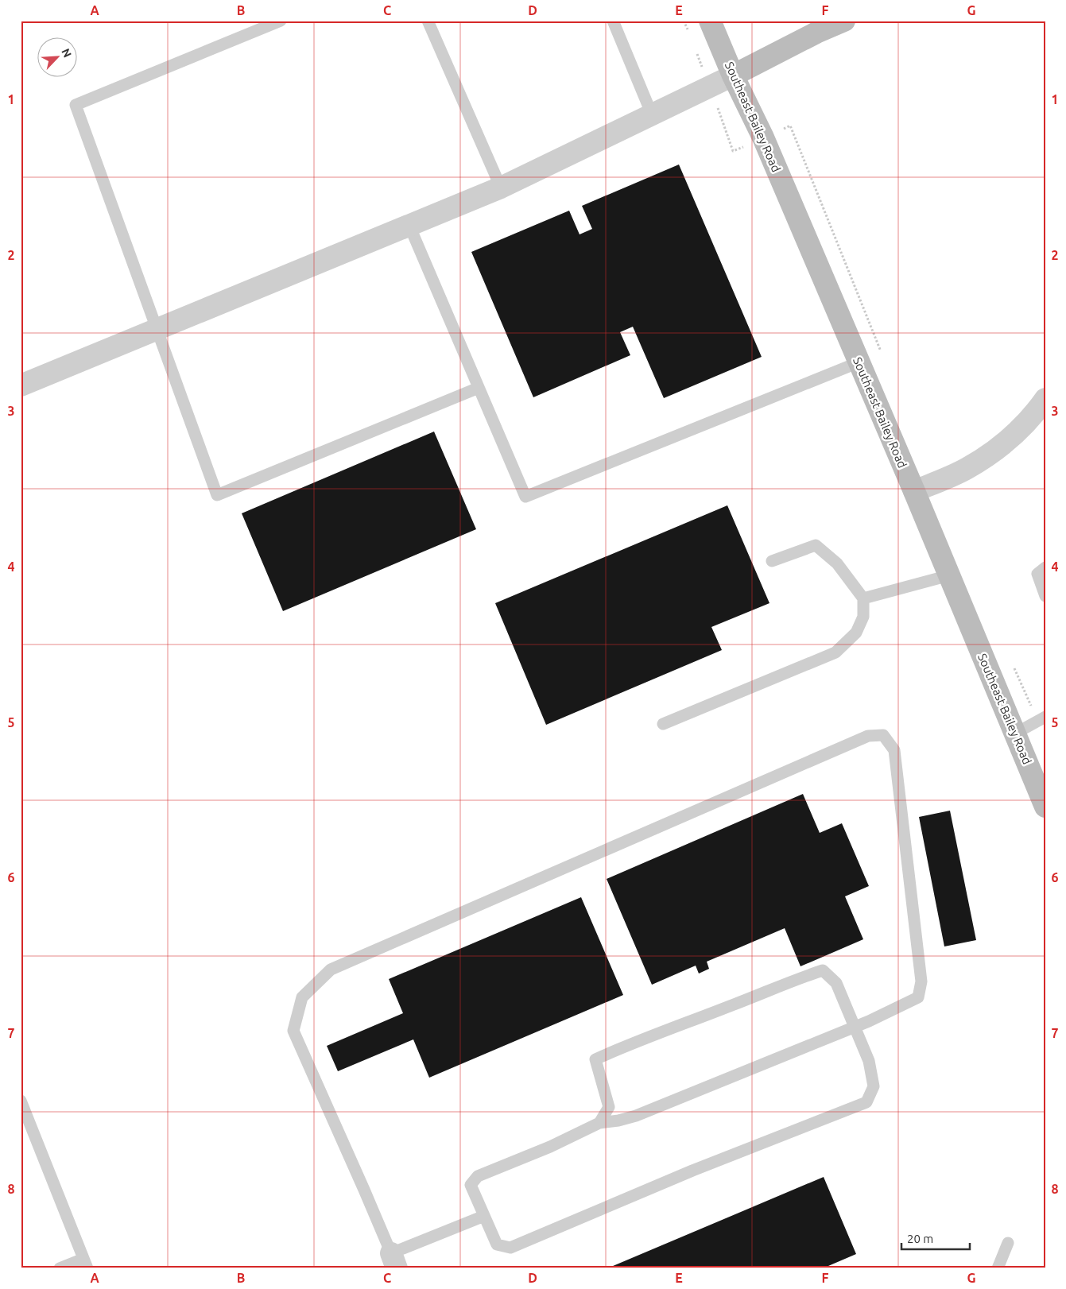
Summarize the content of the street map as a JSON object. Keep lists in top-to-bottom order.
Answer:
{
  "streets": {
    "main road": ["Southeast Bailey Road"]
  },
  "scale_bar": "20 m",
  "north": "top right",
  "grid": {
    "columns": [
      "A",
      "B",
      "C",
      "D",
      "E",
      "F",
      "G"
    ],
    "rows": [
      "1",
      "2",
      "3",
      "4",
      "5",
      "6",
      "7",
      "8"
    ]
  }
}
